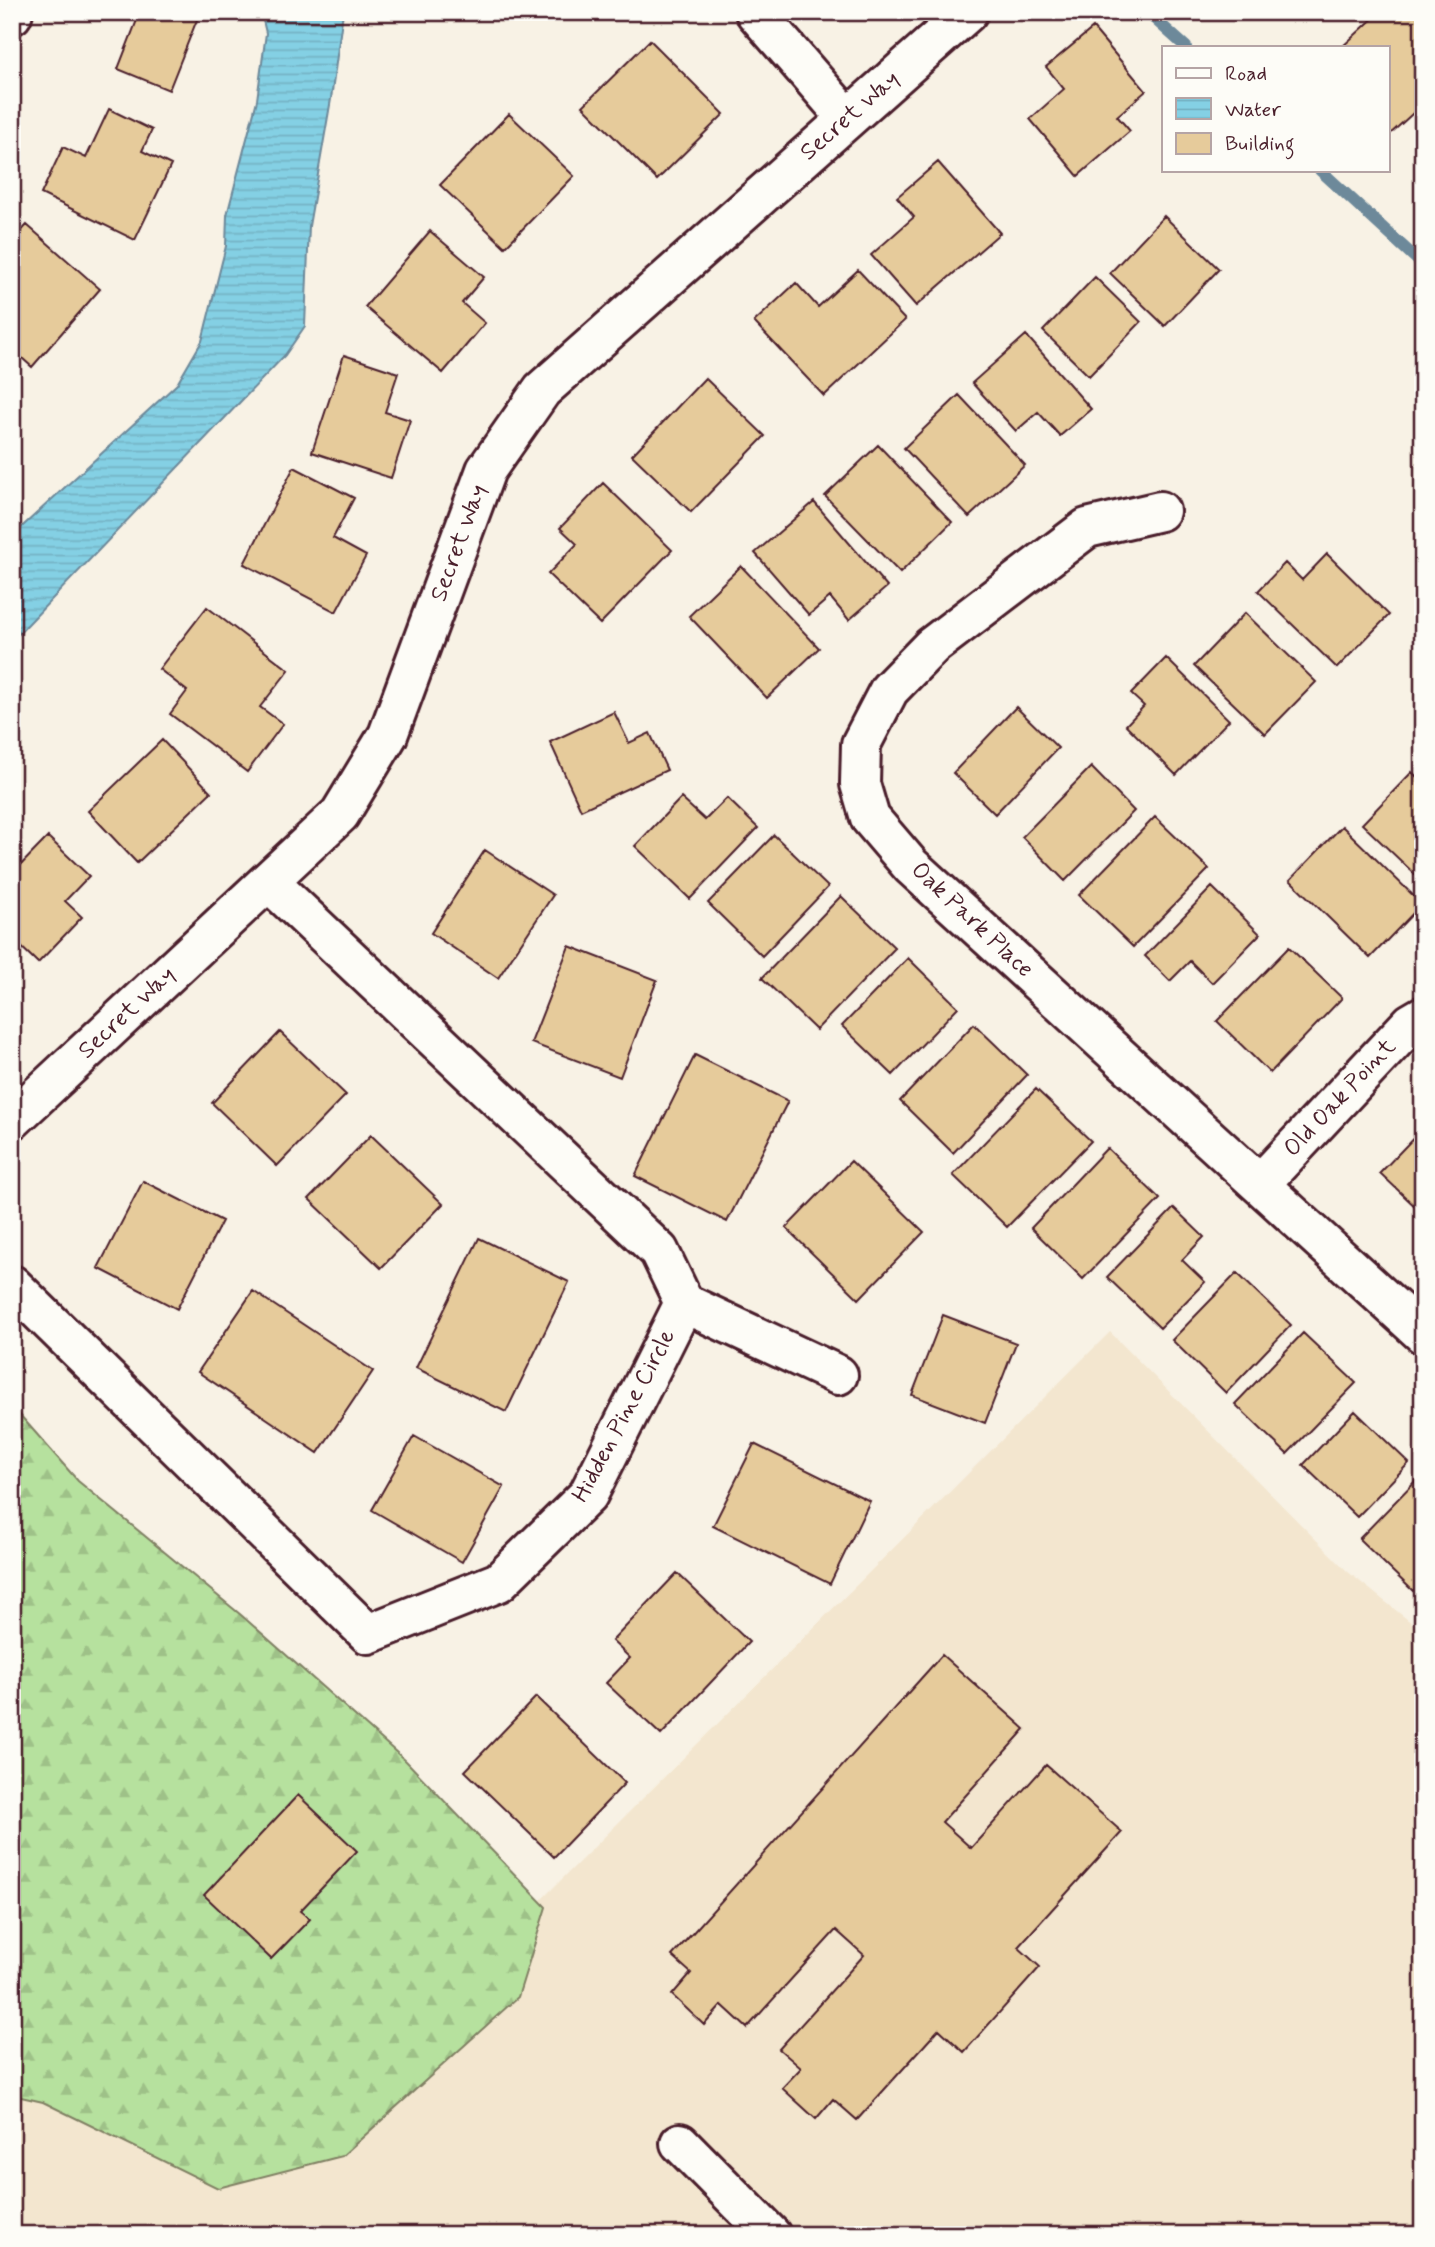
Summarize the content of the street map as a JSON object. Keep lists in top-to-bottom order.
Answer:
{
  "streets": {
    "street": [
      "Secret Way",
      "Oak Park Place",
      "Old Oak Point",
      "Hidden Pine Circle"
    ]
  },
  "crossings": [
    ["Secret Way", "Hidden Pine Circle"],
    ["Oak Park Place", "Old Oak Point"]
  ],
  "legend": ["Road", "Water", "Building"]
}
